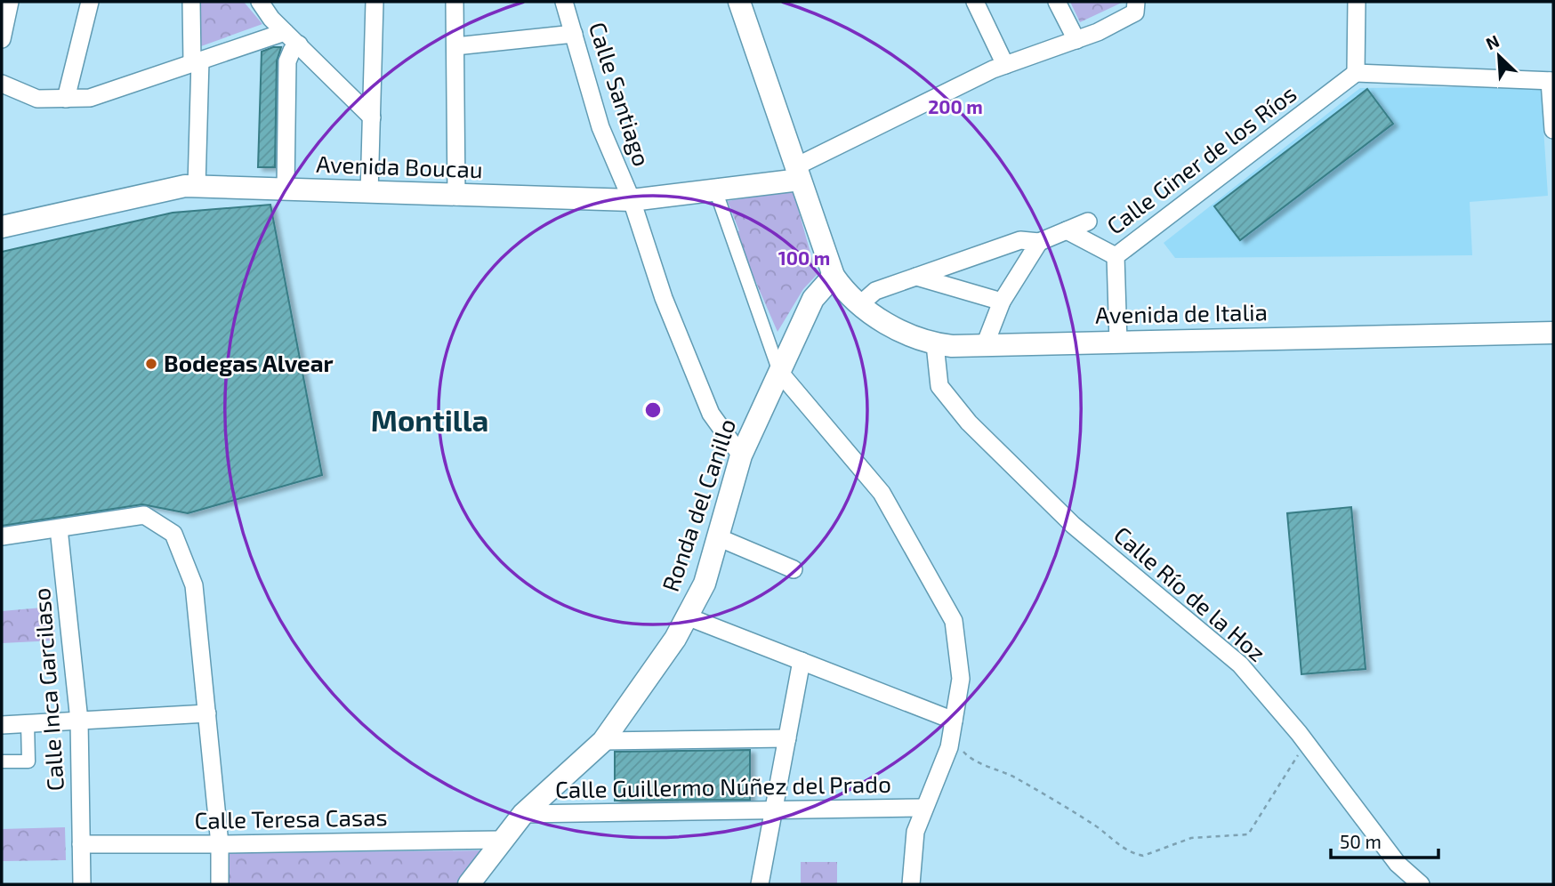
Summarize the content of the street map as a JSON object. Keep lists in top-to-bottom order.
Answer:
{
  "streets": {
    "street": [
      "Calle Santiago",
      "Calle Giner de los Ríos",
      "Avenida Boucau",
      "Avenida de Italia",
      "Ronda del Canillo",
      "Calle Río de la Hoz",
      "Calle Inca Garcilaso",
      "Calle Guillermo Núñez del Prado",
      "Calle Teresa Casas"
    ]
  },
  "crossings": [
    ["Calle Santiago", "Avenida Boucau"],
    ["Calle Santiago", "Ronda del Canillo"],
    ["Calle Giner de los Ríos", "Avenida de Italia"],
    ["Avenida Boucau", "Avenida de Italia"],
    ["Avenida de Italia", "Ronda del Canillo"],
    ["Avenida de Italia", "Calle Río de la Hoz"],
    ["Ronda del Canillo", "Calle Guillermo Núñez del Prado"],
    ["Ronda del Canillo", "Calle Teresa Casas"],
    ["Calle Inca Garcilaso", "Calle Teresa Casas"]
  ],
  "districts": ["Montilla"],
  "places": ["Bodegas Alvear"],
  "scale_bar": "50 m",
  "north": "top left",
  "rings": ["200 m", "100 m"]
}
